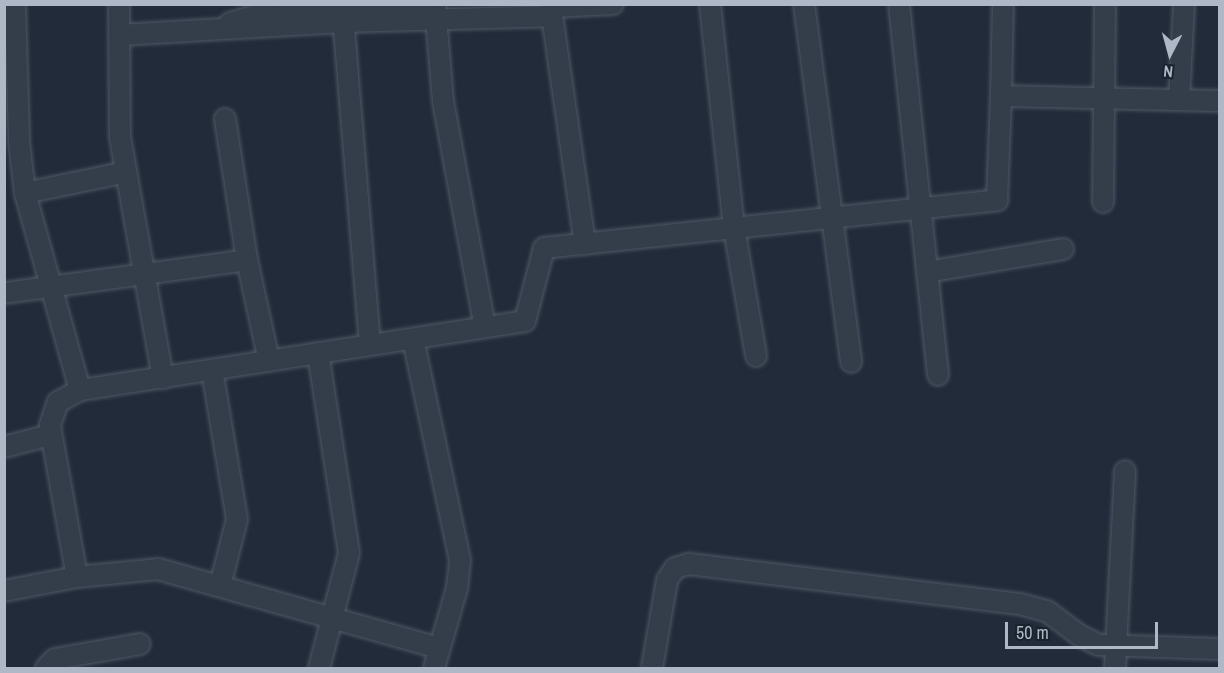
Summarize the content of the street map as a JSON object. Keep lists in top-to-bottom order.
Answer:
{
  "scale_bar": "50 m",
  "north": "bottom"
}
